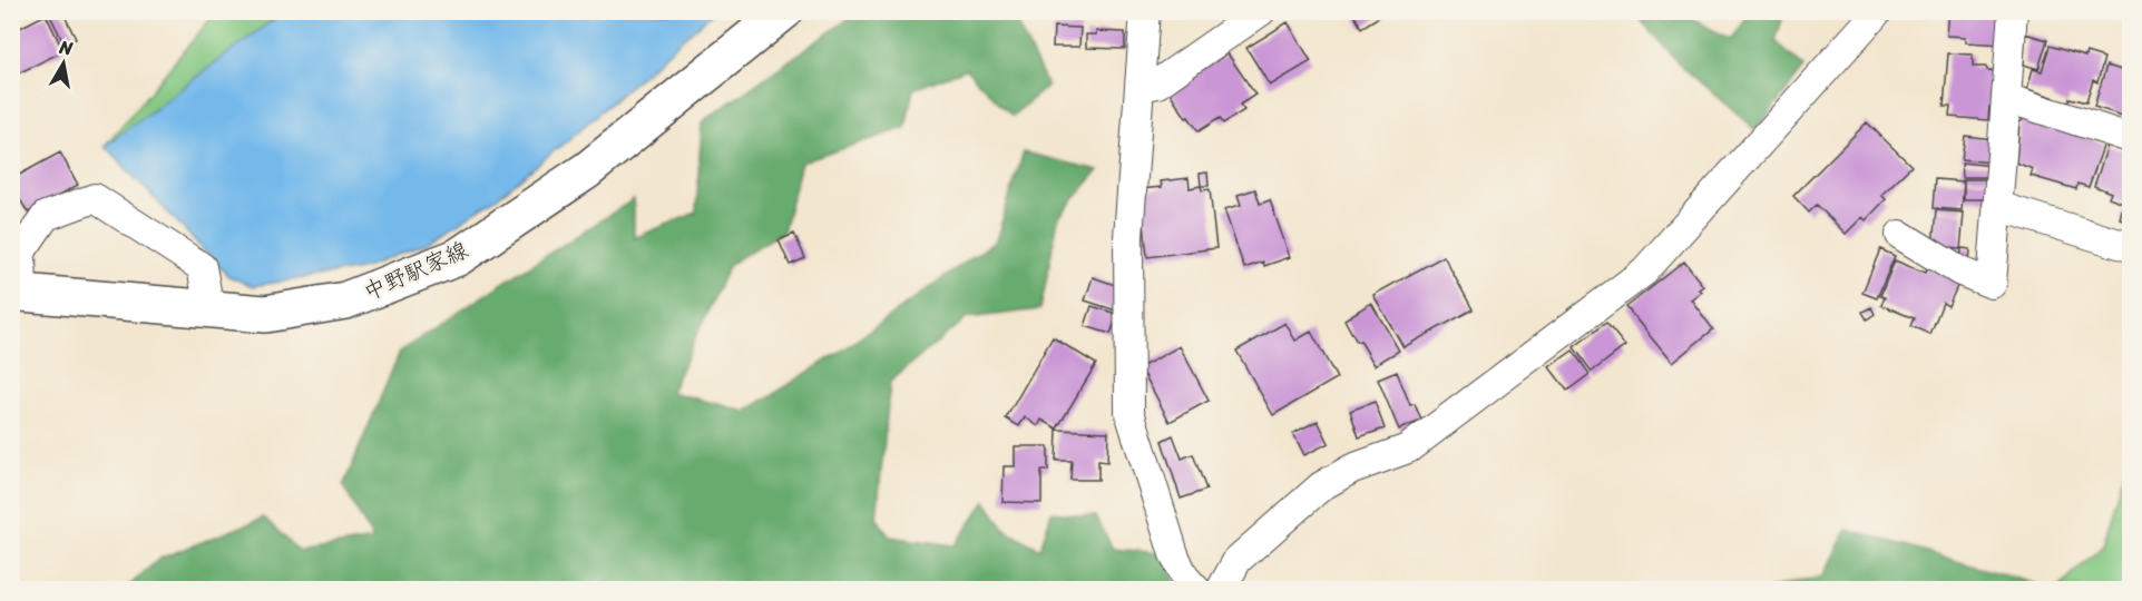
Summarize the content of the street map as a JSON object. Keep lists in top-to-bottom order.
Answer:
{
  "streets": {
    "main road": ["中野駅家線"]
  },
  "north": "top"
}
